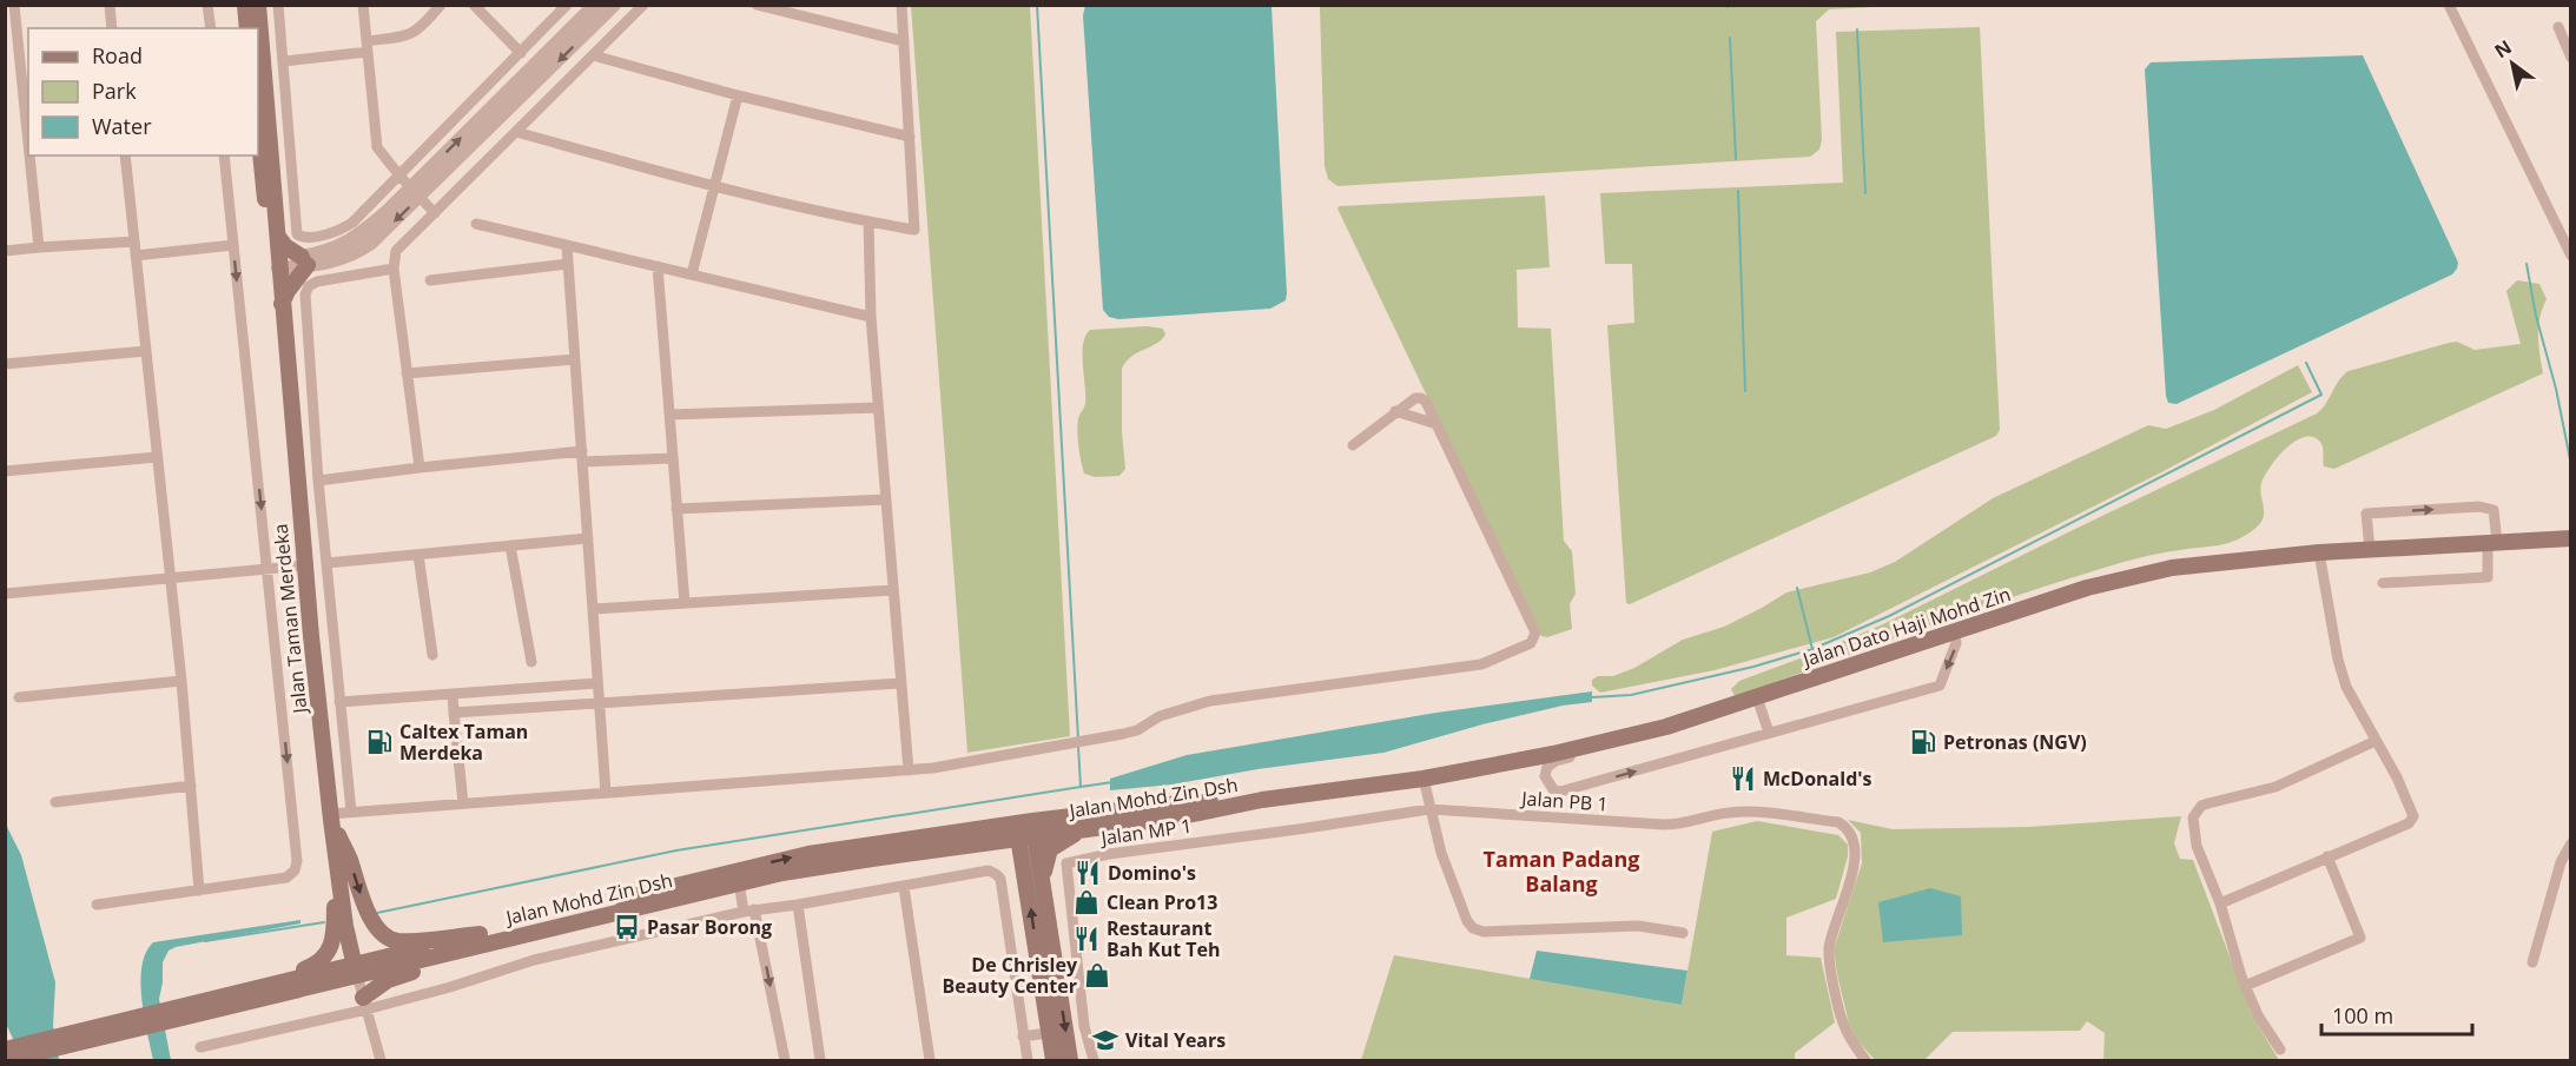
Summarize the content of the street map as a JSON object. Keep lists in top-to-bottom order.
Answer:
{
  "streets": {
    "main road": ["Jalan Taman Merdeka", "Jalan Dato Haji Mohd Zin", "Jalan Mohd Zin Dsh"],
    "street": ["Jalan PB 1", "Jalan MP 1"]
  },
  "crossings": [
    ["Jalan Taman Merdeka", "Jalan Mohd Zin Dsh"],
    ["Jalan Dato Haji Mohd Zin", "Jalan Mohd Zin Dsh"],
    ["Jalan PB 1", "Jalan MP 1"]
  ],
  "districts": ["Taman Padang Balang"],
  "places": {
    "fuel station": ["Caltex Taman Merdeka", "Petronas (NGV)"],
    "restaurant": ["McDonald's", "Domino's", "Restaurant Bah Kut Teh"],
    "shop": ["Clean Pro13", "De Chrisley Beauty Center"],
    "bus stop": ["Pasar Borong"],
    "school or university": ["Vital Years"]
  },
  "legend": ["Road", "Park", "Water"],
  "scale_bar": "100 m",
  "north": "top left"
}
